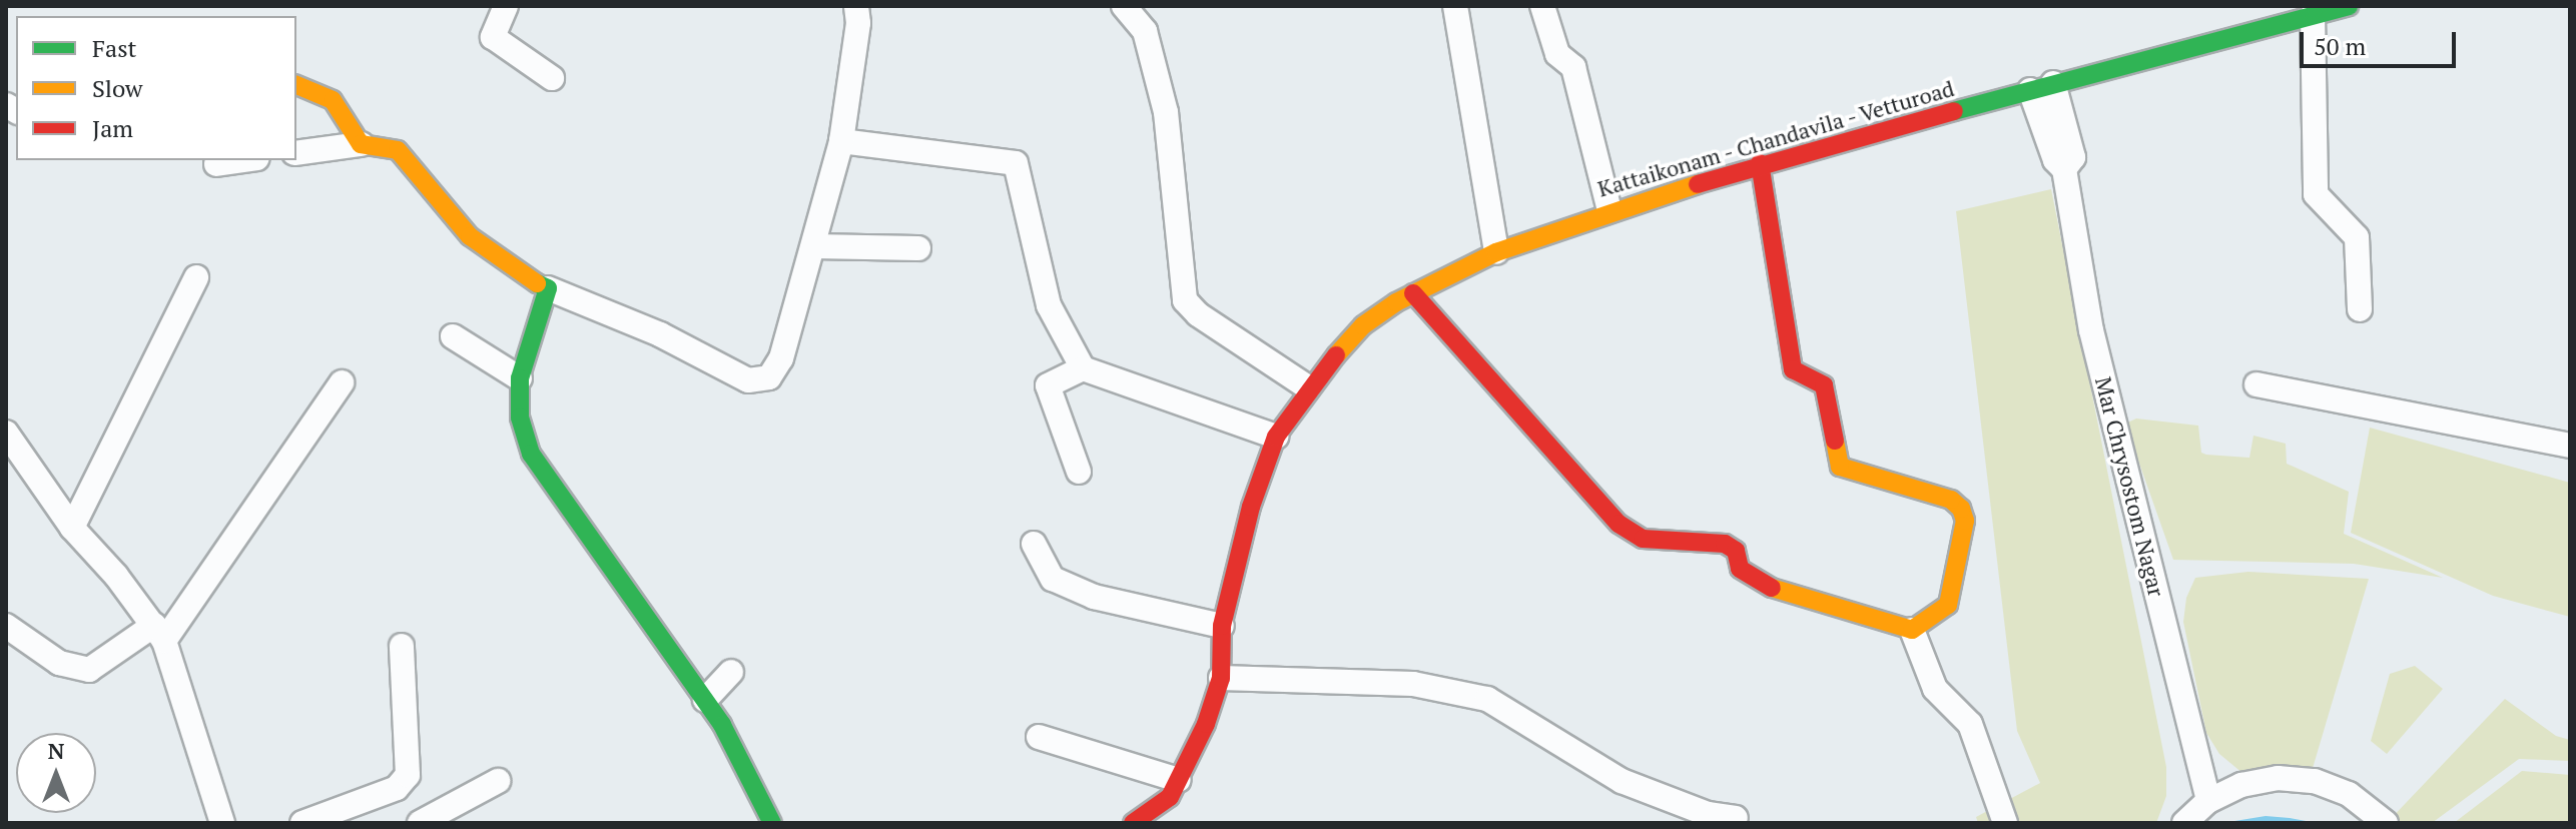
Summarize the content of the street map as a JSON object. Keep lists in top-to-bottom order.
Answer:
{
  "streets": {
    "street": ["Kattaikonam - Chandavila - Vetturoad", "Mar Chrysostom Nagar"]
  },
  "crossings": [
    ["Kattaikonam - Chandavila - Vetturoad", "Mar Chrysostom Nagar"]
  ],
  "legend": ["Fast", "Slow", "Jam"],
  "scale_bar": "50 m",
  "north": "top"
}
